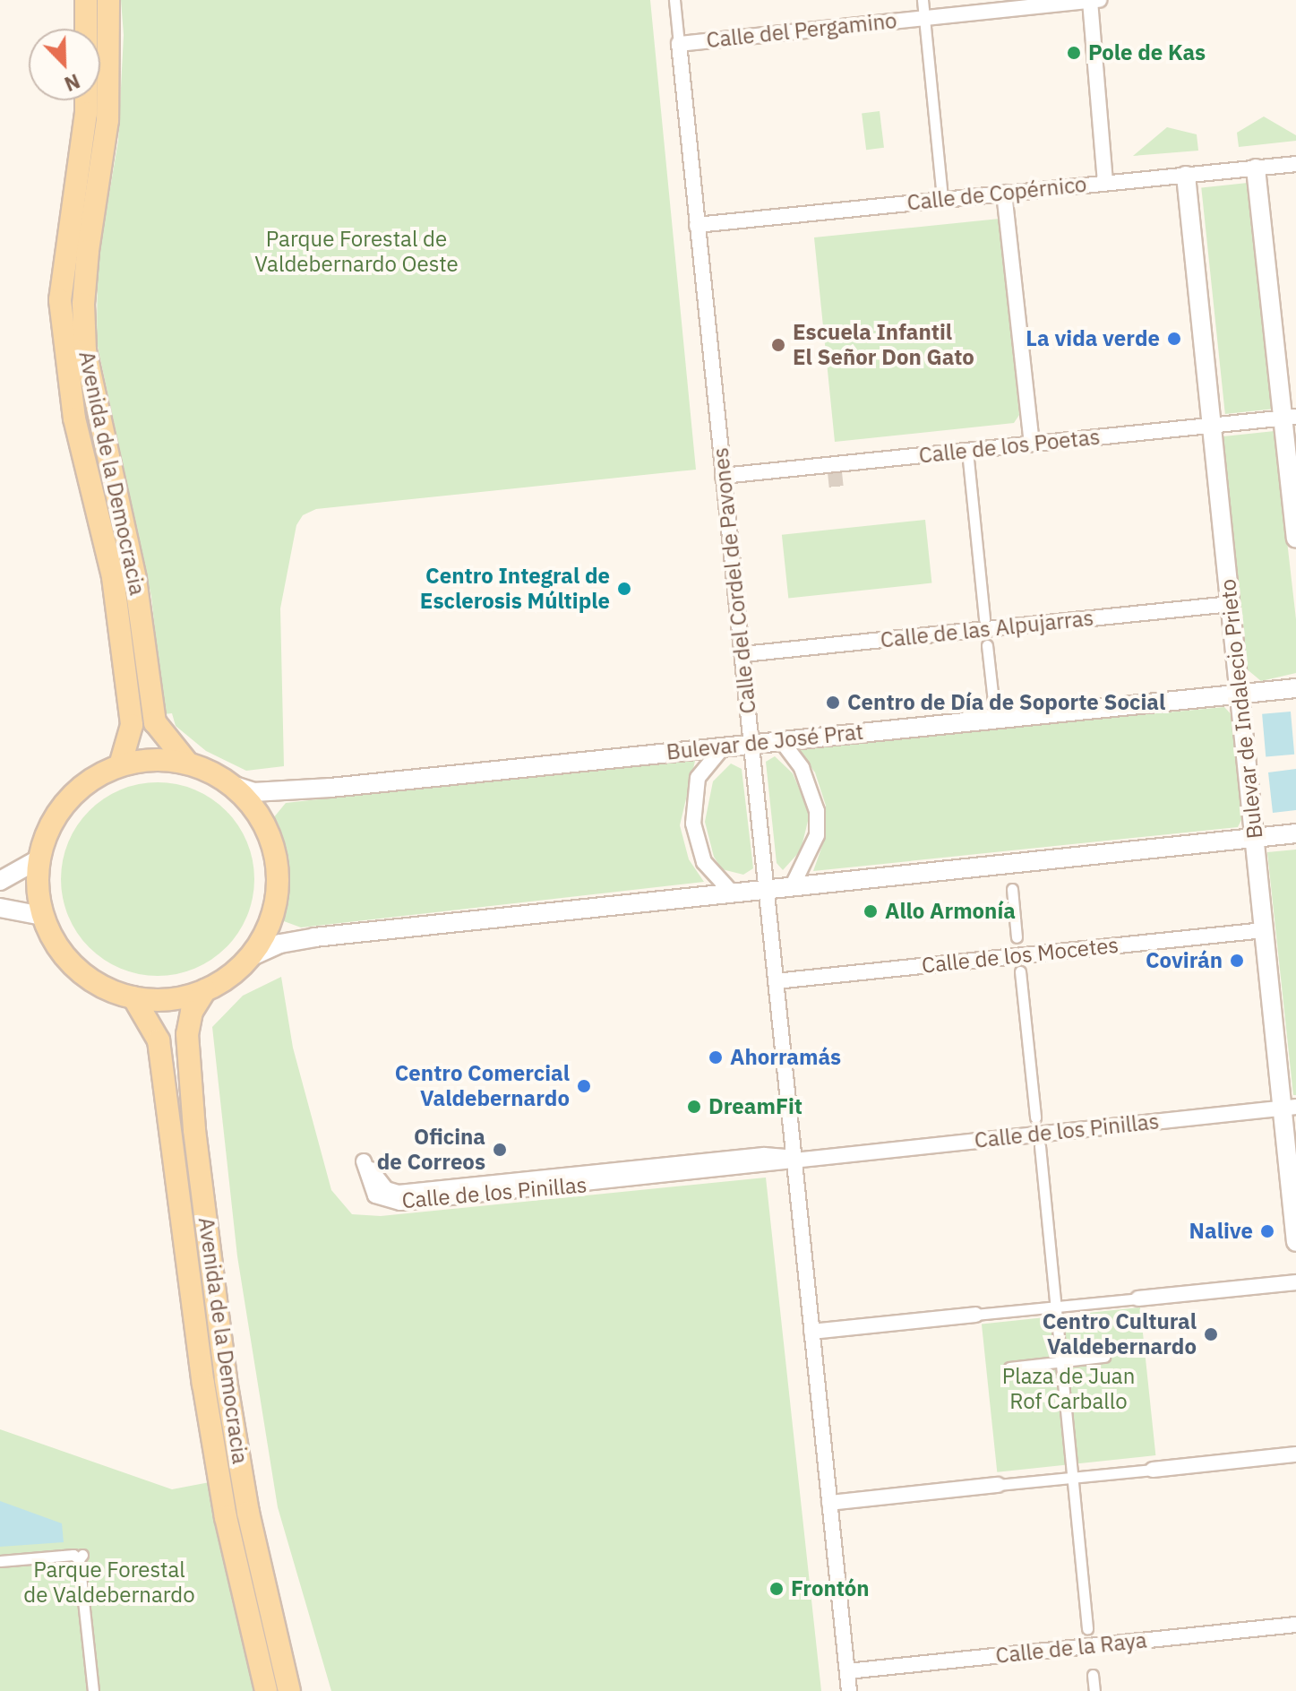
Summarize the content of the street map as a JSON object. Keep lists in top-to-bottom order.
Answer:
{
  "streets": {
    "main road": ["Avenida de la Democracia"],
    "street": [
      "Calle del Pergamino",
      "Calle de Copérnico",
      "Calle de los Poetas",
      "Calle del Cordel de Pavones",
      "Calle de las Alpujarras",
      "Bulevar de Indalecio Prieto",
      "Bulevar de José Prat",
      "Calle de los Mocetes",
      "Calle de los Pinillas",
      "Calle de la Raya"
    ]
  },
  "crossings": [
    ["Calle del Pergamino", "Calle de Copérnico"],
    ["Calle del Pergamino", "Calle del Cordel de Pavones"],
    ["Calle de Copérnico", "Calle del Cordel de Pavones"],
    ["Calle de Copérnico", "Bulevar de Indalecio Prieto"],
    ["Calle de los Poetas", "Calle del Cordel de Pavones"],
    ["Calle de los Poetas", "Bulevar de Indalecio Prieto"],
    ["Avenida de la Democracia", "Bulevar de José Prat"],
    ["Calle del Cordel de Pavones", "Calle de las Alpujarras"],
    ["Calle del Cordel de Pavones", "Bulevar de José Prat"],
    ["Calle del Cordel de Pavones", "Calle de los Mocetes"],
    ["Calle del Cordel de Pavones", "Calle de los Pinillas"],
    ["Calle del Cordel de Pavones", "Calle de la Raya"],
    ["Calle de las Alpujarras", "Bulevar de Indalecio Prieto"],
    ["Bulevar de Indalecio Prieto", "Bulevar de José Prat"],
    ["Bulevar de Indalecio Prieto", "Calle de los Mocetes"],
    ["Bulevar de Indalecio Prieto", "Calle de los Pinillas"]
  ],
  "parks": ["Parque Forestal de Valdebernardo Oeste", "Plaza de Juan Rof Carballo", "Parque Forestal de Valdebernardo"],
  "places": [
    "Pole de Kas",
    "La vida verde",
    "Escuela Infantil El Señor Don Gato",
    "Centro Integral de Esclerosis Múltiple",
    "Centro de Día de Soporte Social",
    "Allo Armonía",
    "Covirán",
    "Ahorramás",
    "Centro Comercial Valdebernardo",
    "DreamFit",
    "Oficina de Correos",
    "Nalive",
    "Centro Cultural Valdebernardo",
    "Frontón"
  ],
  "north": "bottom right"
}
